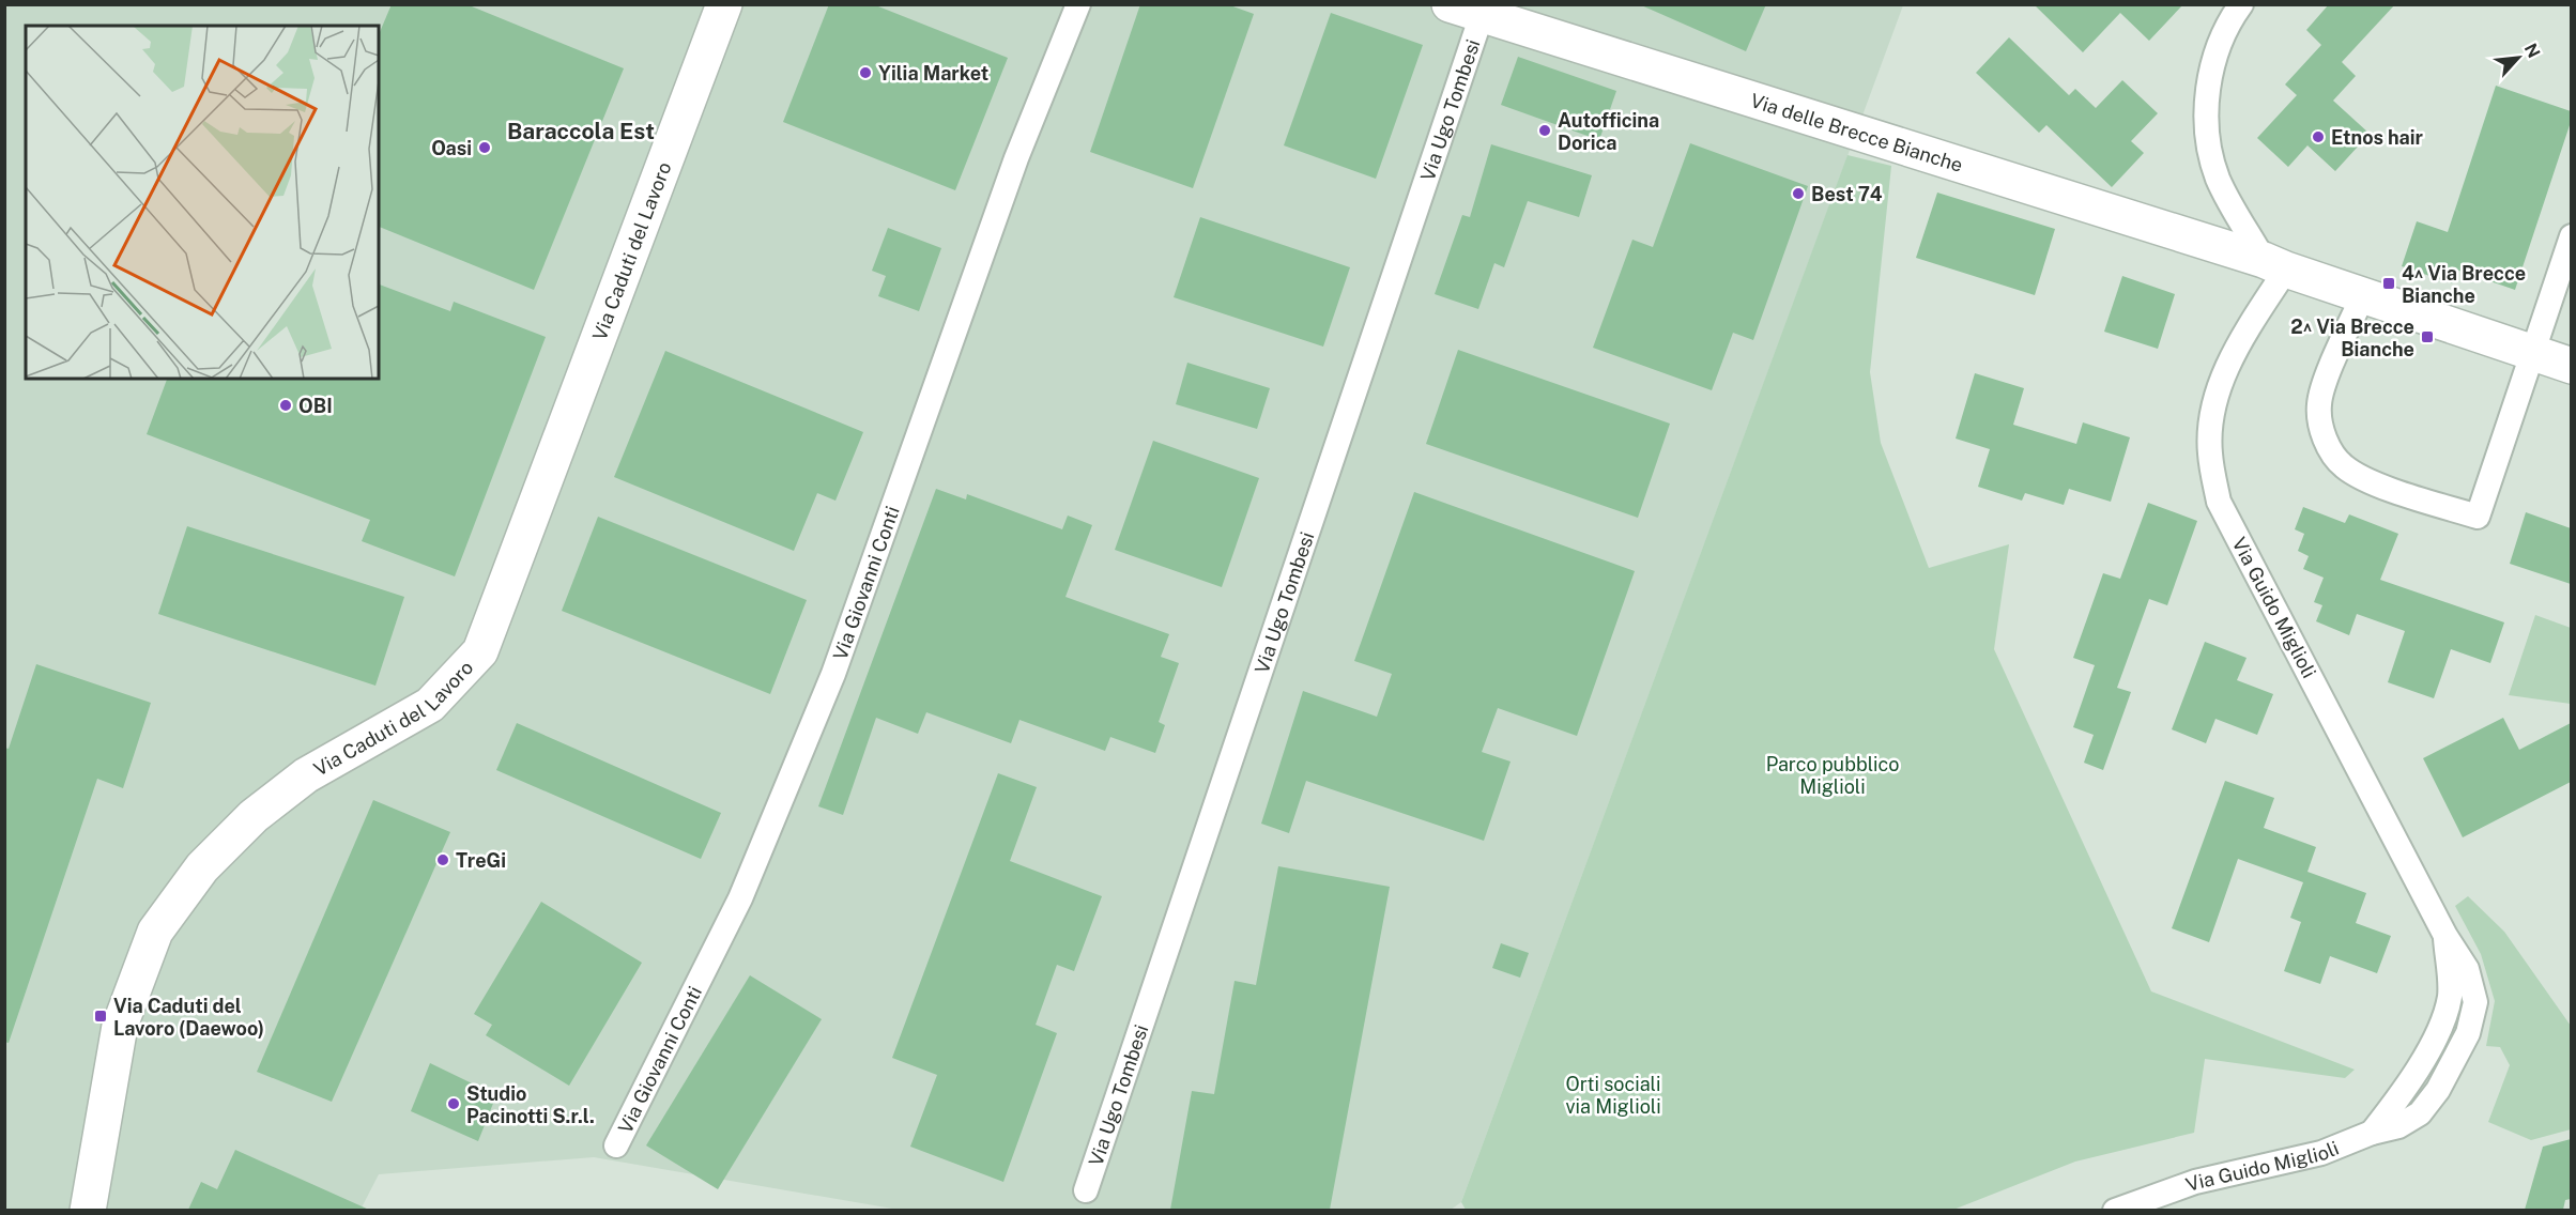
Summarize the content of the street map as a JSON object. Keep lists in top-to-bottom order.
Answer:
{
  "streets": {
    "street": [
      "Via Ugo Tombesi",
      "Via delle Brecce Bianche",
      "Via Caduti del Lavoro",
      "Via Giovanni Conti",
      "Via Guido Miglioli"
    ]
  },
  "crossings": [
    ["Via Ugo Tombesi", "Via delle Brecce Bianche"],
    ["Via delle Brecce Bianche", "Via Guido Miglioli"]
  ],
  "districts": ["Baraccola Est"],
  "parks": ["Parco pubblico Miglioli", "Orti sociali via Miglioli"],
  "places": {
    "other": [
      "Yilia Market",
      "Autofficina Dorica",
      "Etnos hair",
      "Oasi",
      "Best 74",
      "OBI",
      "TreGi",
      "Studio Pacinotti S.r.l."
    ],
    "transit": ["4^ Via Brecce Bianche", "2^ Via Brecce Bianche", "Via Caduti del Lavoro (Daewoo)"]
  },
  "north": "top right"
}
